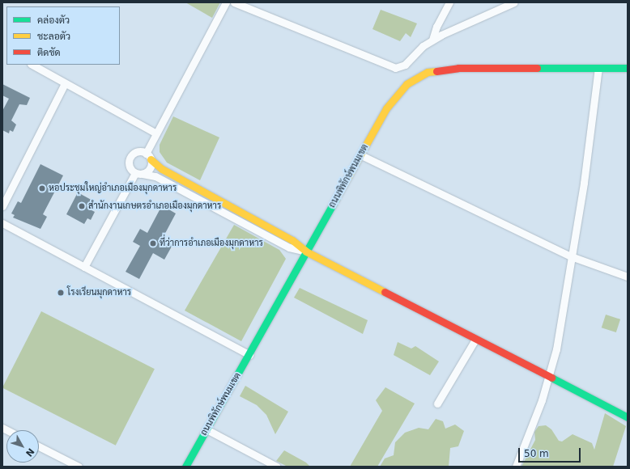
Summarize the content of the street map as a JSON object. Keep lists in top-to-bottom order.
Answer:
{
  "streets": {
    "main road": ["ถนนพิทักษ์พนมเขต"]
  },
  "places": [
    "หอประชุมใหญ่อำเภอเมืองมุกดาหาร",
    "สำนักงานเกษตรอำเภอเมืองมุกดาหาร",
    "ที่ว่าการอำเภอเมืองมุกดาหาร",
    "โรงเรียนมุกดาหาร"
  ],
  "legend": ["คล่องตัว", "ชะลอตัว", "ติดขัด"],
  "scale_bar": "50 m",
  "north": "bottom right"
}
